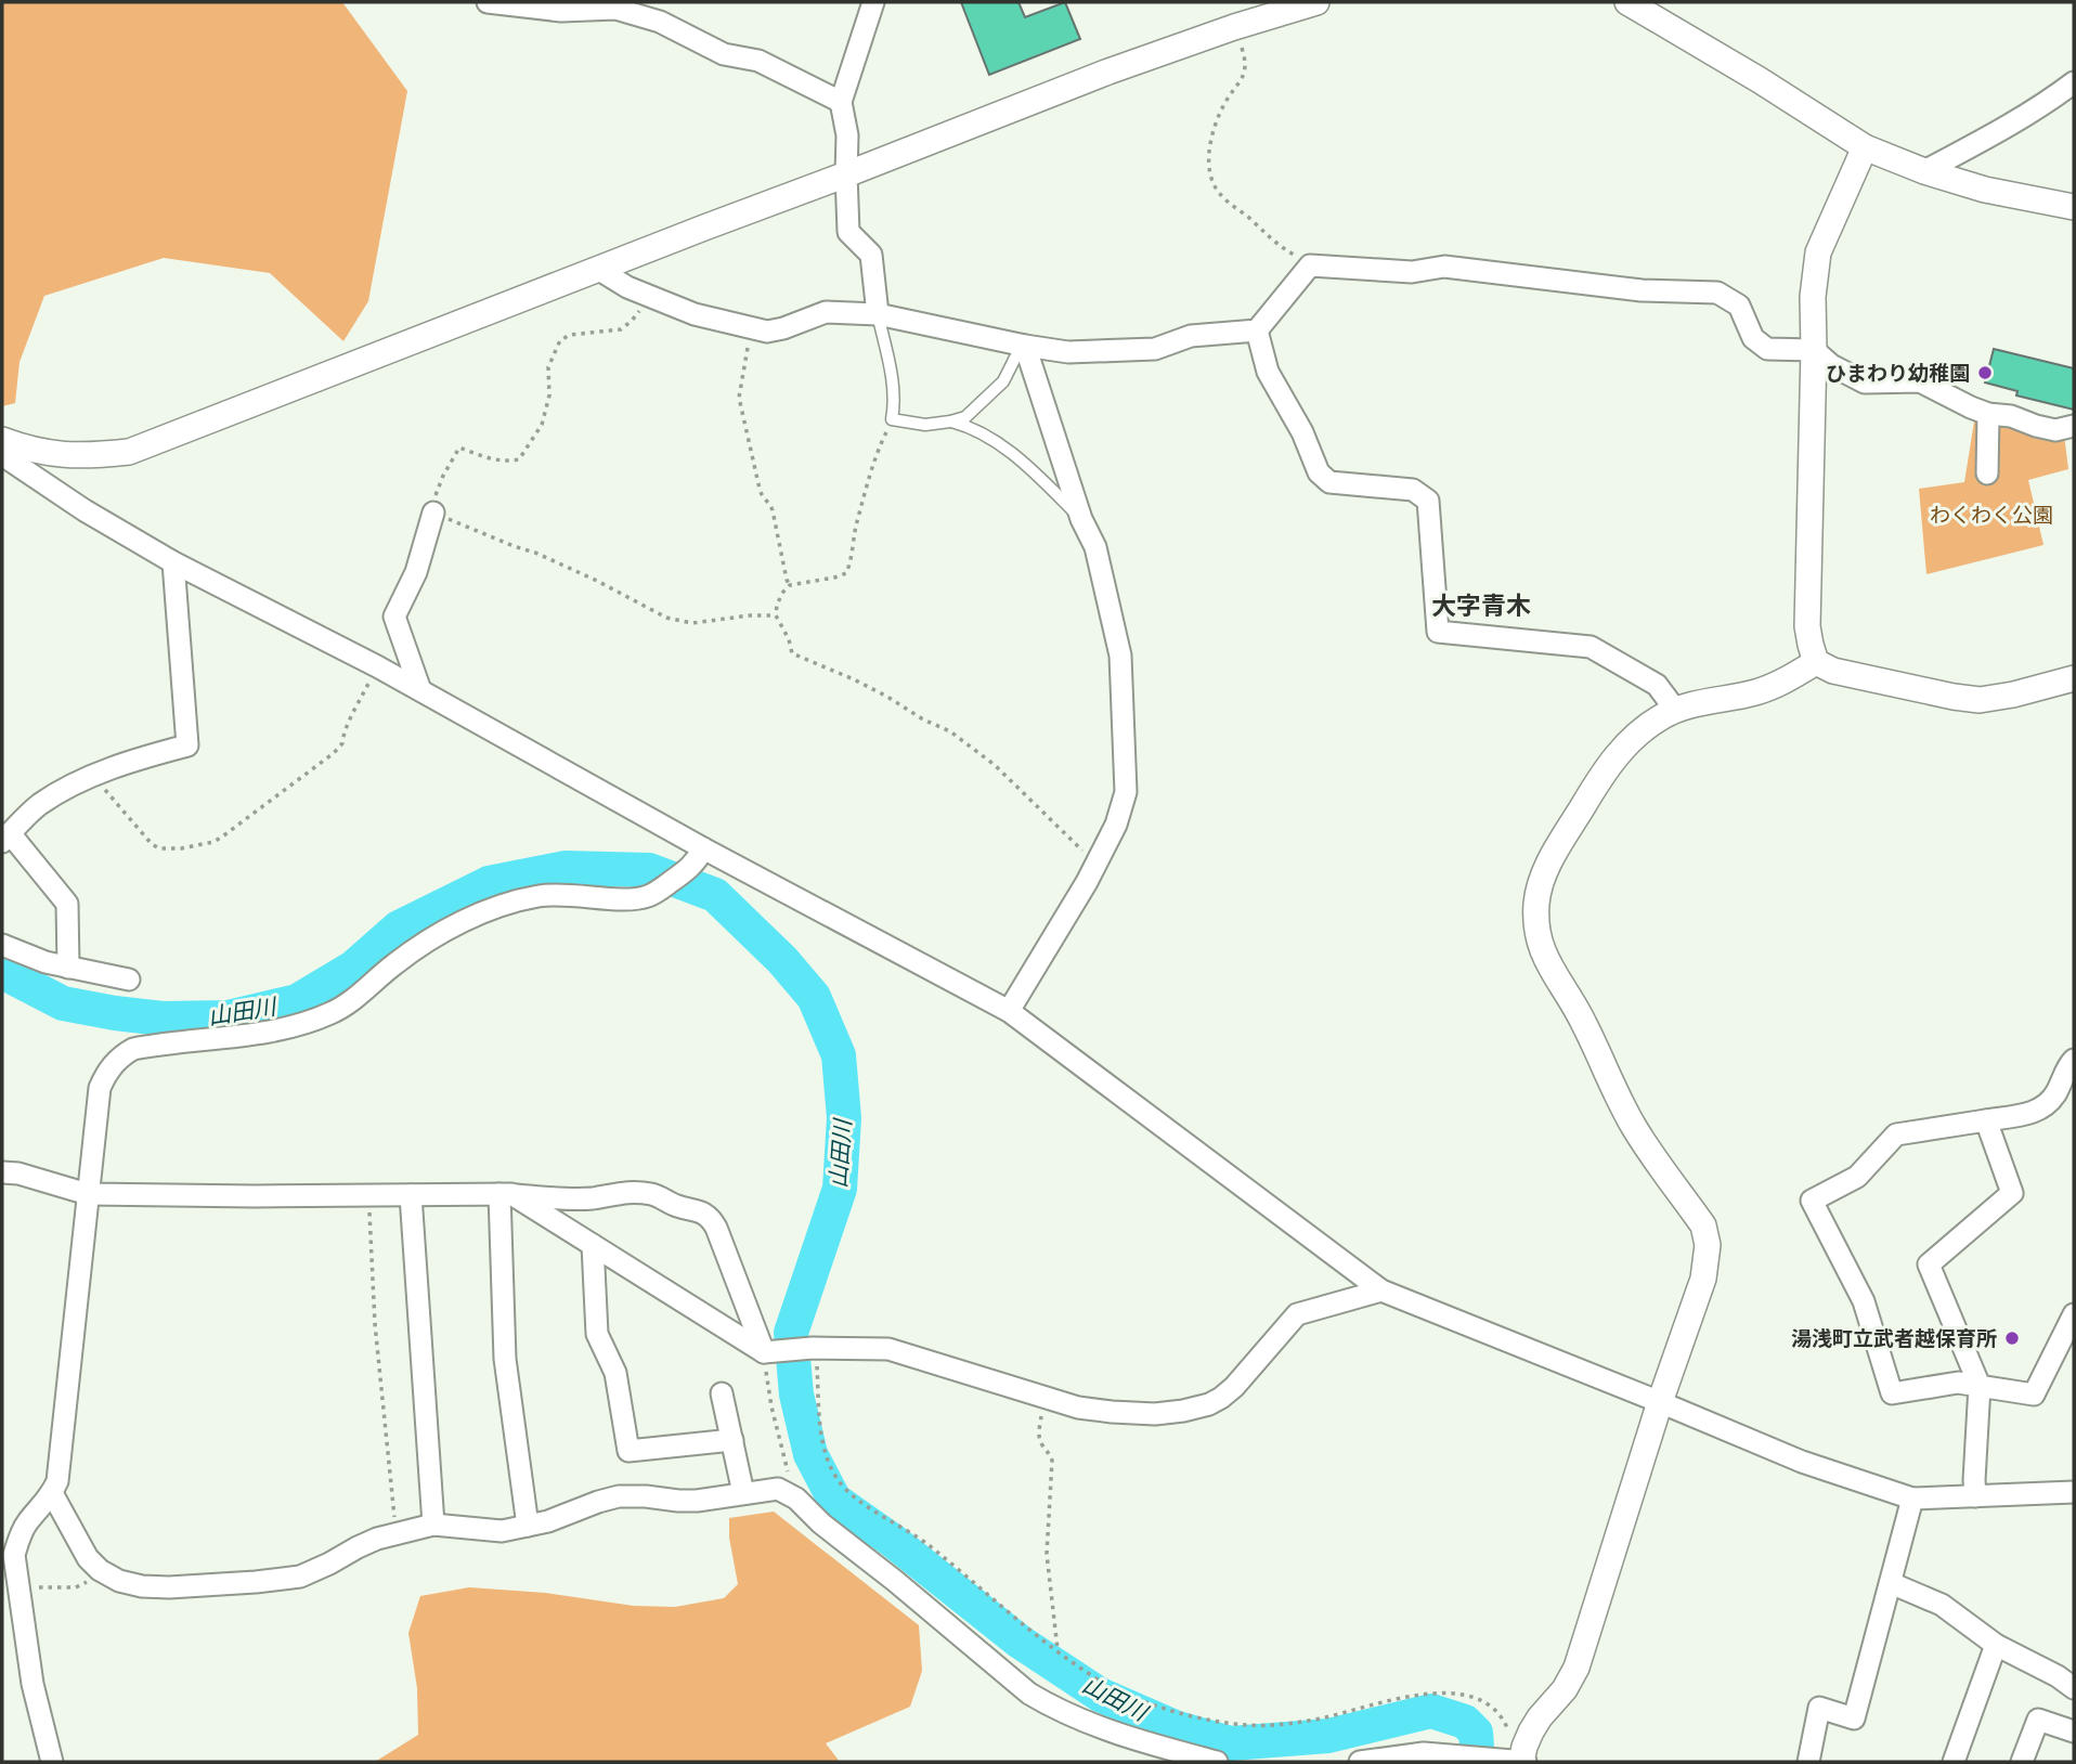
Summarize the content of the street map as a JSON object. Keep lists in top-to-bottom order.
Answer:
{
  "districts": ["大字青木"],
  "water": ["山田川"],
  "parks": ["わくわく公園"],
  "places": ["ひまわり幼稚園", "湯浅町立武者越保育所"]
}
